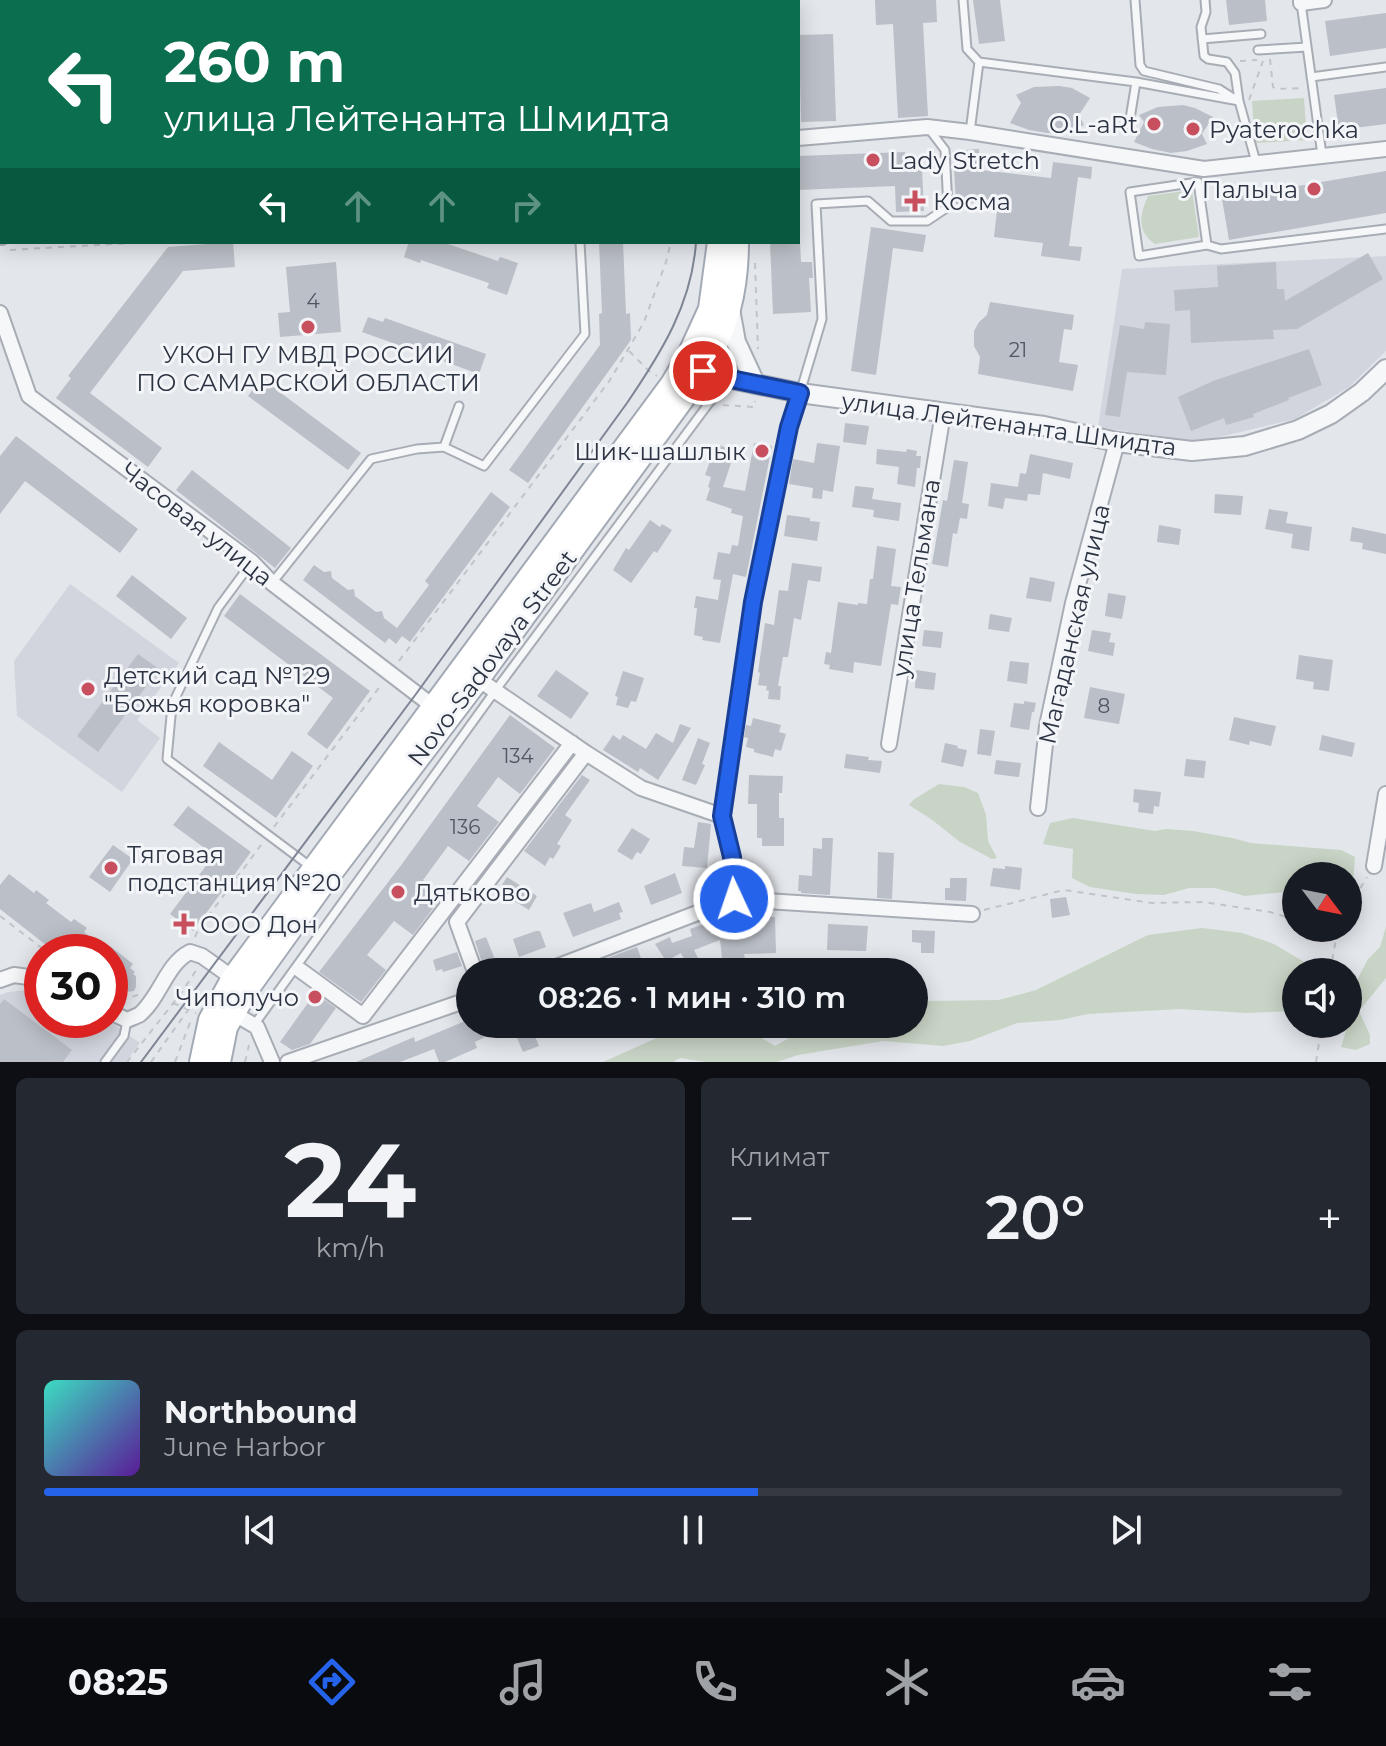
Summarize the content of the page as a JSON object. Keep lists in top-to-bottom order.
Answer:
{
  "streets": {
    "main road": ["Novo-Sadovaya Street"],
    "street": [
      "улица Лейтенанта Шмидта",
      "Часовая улица",
      "улица Тельмана",
      "Магаданская улица"
    ]
  },
  "crossings": [
    ["улица Лейтенанта Шмидта", "улица Тельмана"],
    ["улица Лейтенанта Шмидта", "Магаданская улица"],
    ["улица Лейтенанта Шмидта", "Novo-Sadovaya Street"],
    ["Часовая улица", "Novo-Sadovaya Street"]
  ],
  "places": {
    "other": [
      "O.L-aRt",
      "Pyaterochka",
      "Lady Stretch",
      "У Палыча",
      "УКОН ГУ МВД РОССИИ ПО САМАРСКОЙ ОБЛАСТИ",
      "Шик-шашлык",
      "Детский сад №129 \"Божья коровка\"",
      "Тяговая подстанция №20",
      "Дятьково",
      "Чиполучо"
    ],
    "health": ["Косма", "ООО Дон"]
  },
  "house_numbers": [
    "4",
    "21",
    "8",
    "134",
    "136"
  ],
  "north": "bottom right",
  "page": {
    "turn": ["260 m", "улица Лейтенанта Шмидта"],
    "limit": "30",
    "trip": "08:26 · 1 мин · 310 m",
    "tile": [
      ["24", "km/h"],
      "Климат"
    ],
    "heat": ["−", "20°", "+"],
    "song": ["Northbound", "June Harbor"],
    "tabs": "08:25"
  }
}
